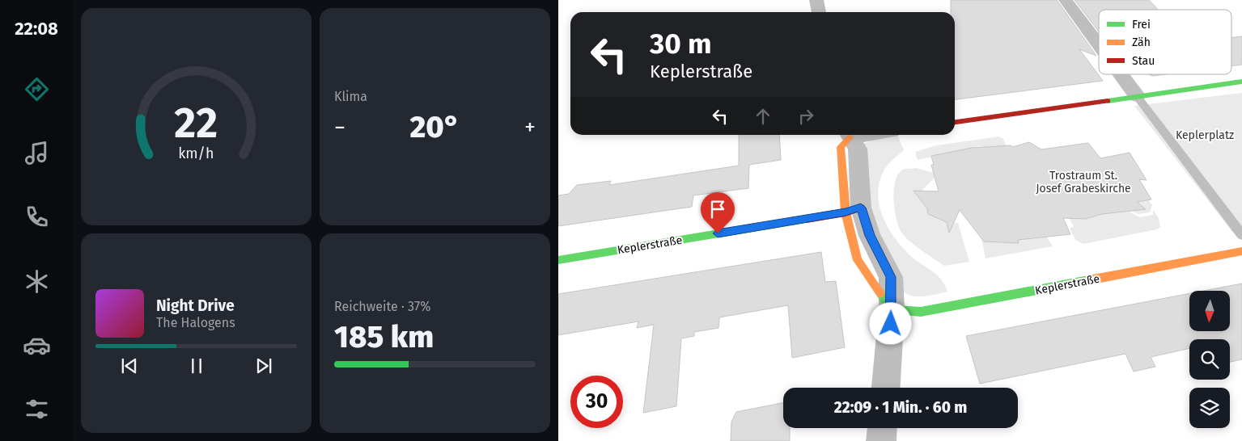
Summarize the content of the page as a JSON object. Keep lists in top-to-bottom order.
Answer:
{
  "streets": {
    "street": ["Keplerstraße"]
  },
  "parks": ["Keplerplatz", "Trostraum St. Josef Grabeskirche"],
  "legend": ["Frei", "Zäh", "Stau"],
  "north": "bottom",
  "page": {
    "tabs": "22:08",
    "tile": [
      "Klima",
      ["Reichweite · 37%", "185 km"]
    ],
    "turn": ["30 m", "Keplerstraße"],
    "heat": ["−", "20°", "+"],
    "song": ["Night Drive", "The Halogens"],
    "limit": "30",
    "trip": "22:09 · 1 Min. · 60 m",
    "gauge": ["22", "km/h"]
  }
}
